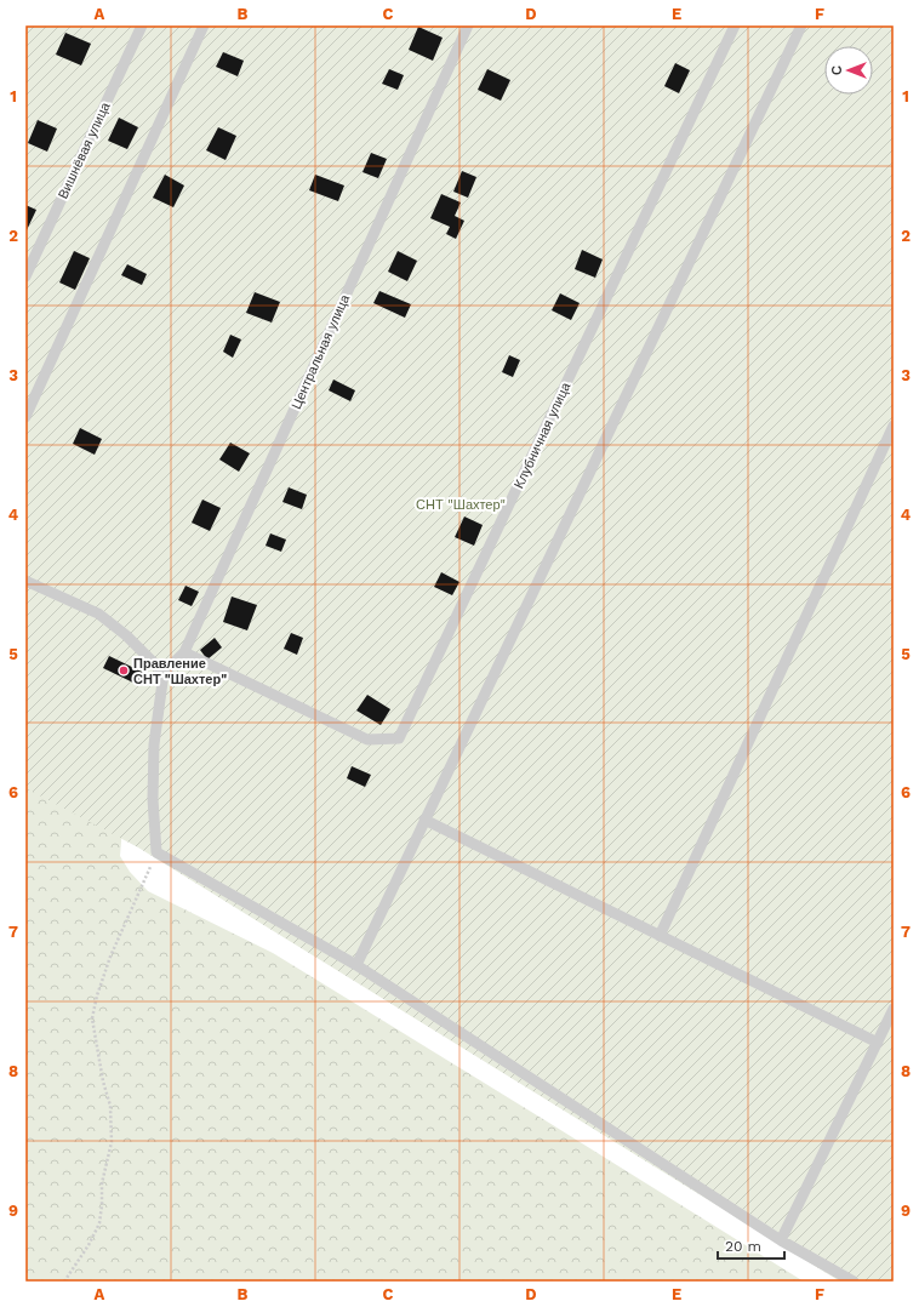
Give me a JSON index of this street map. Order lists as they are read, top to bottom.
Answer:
{
  "streets": {
    "lane": ["Вишнёвая улица", "Центральная улица", "Клубничная улица"]
  },
  "crossings": [
    ["Центральная улица", "Клубничная улица"]
  ],
  "parks": ["СНТ \"Шахтер\""],
  "places": ["Правление СНТ \"Шахтер\""],
  "scale_bar": "20 m",
  "north": "left",
  "grid": {
    "columns": [
      "A",
      "B",
      "C",
      "D",
      "E",
      "F"
    ],
    "rows": [
      "1",
      "2",
      "3",
      "4",
      "5",
      "6",
      "7",
      "8",
      "9"
    ]
  }
}
